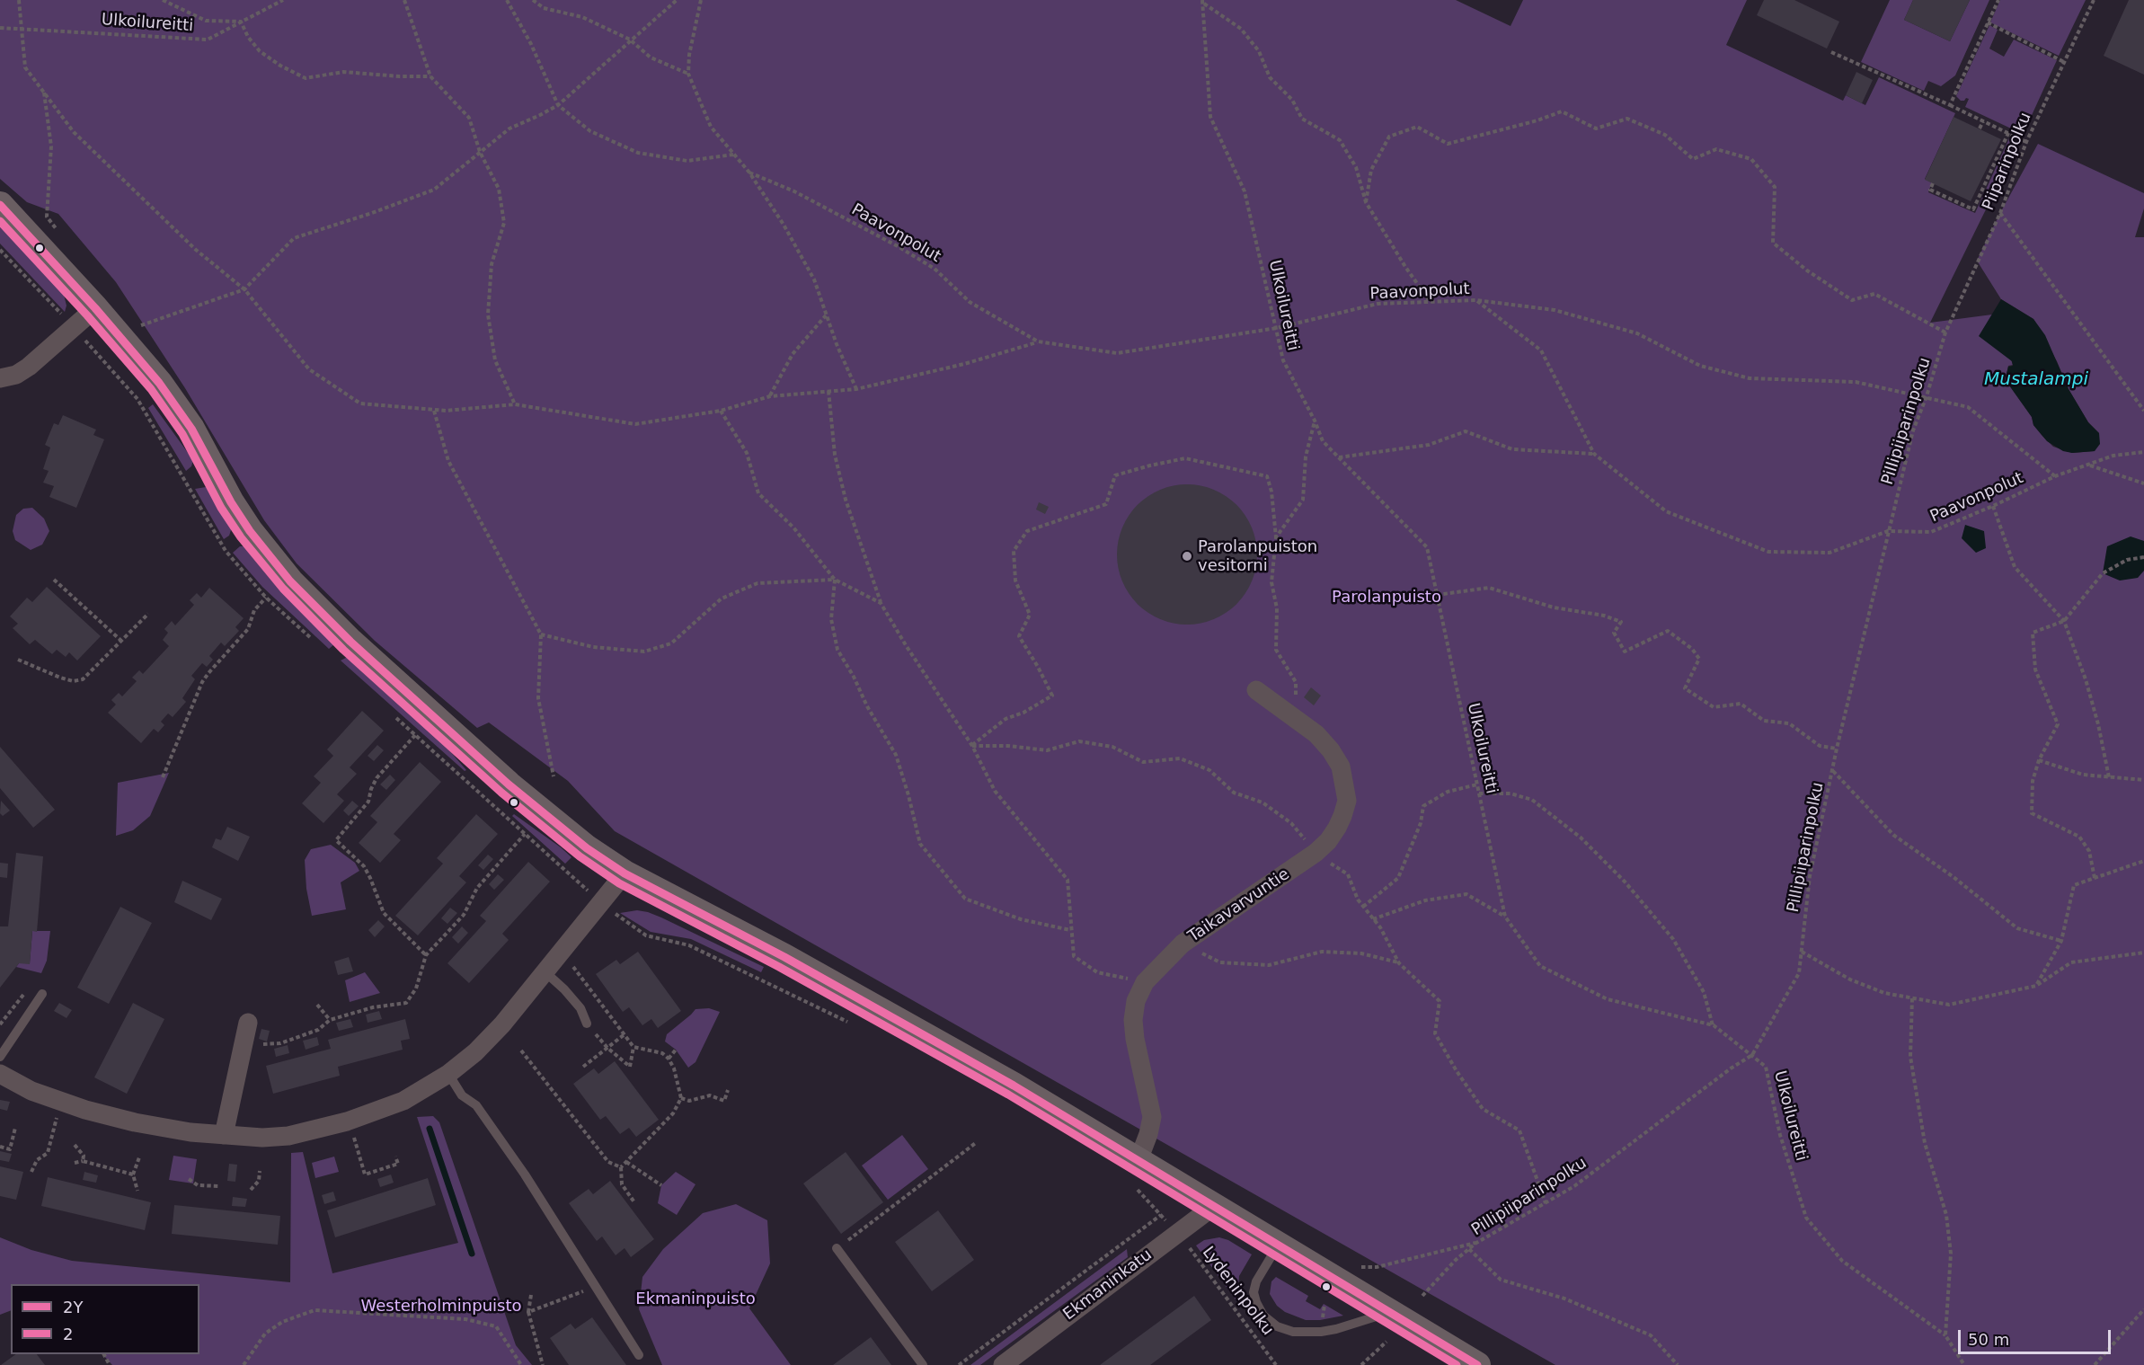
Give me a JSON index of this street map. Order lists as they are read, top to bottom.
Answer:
{
  "streets": {
    "street": ["Taikavarvuntie", "Ekmaninkatu"],
    "path": [
      "Ulkoilureitti",
      "Piiparinpolku",
      "Paavonpolut",
      "Pillipiiparinpolku",
      "Lydeninpolku"
    ]
  },
  "crossings": [
    ["Ulkoilureitti", "Paavonpolut"],
    ["Ulkoilureitti", "Pillipiiparinpolku"],
    ["Piiparinpolku", "Pillipiiparinpolku"],
    ["Paavonpolut", "Pillipiiparinpolku"],
    ["Ekmaninkatu", "Lydeninpolku"]
  ],
  "water": ["Mustalampi"],
  "parks": ["Parolanpuisto", "Ekmaninpuisto", "Westerholminpuisto"],
  "places": ["Parolanpuiston vesitorni"],
  "lines": ["transit line 2Y", "transit line 2"],
  "legend": ["2Y", "2"],
  "scale_bar": "50 m"
}
